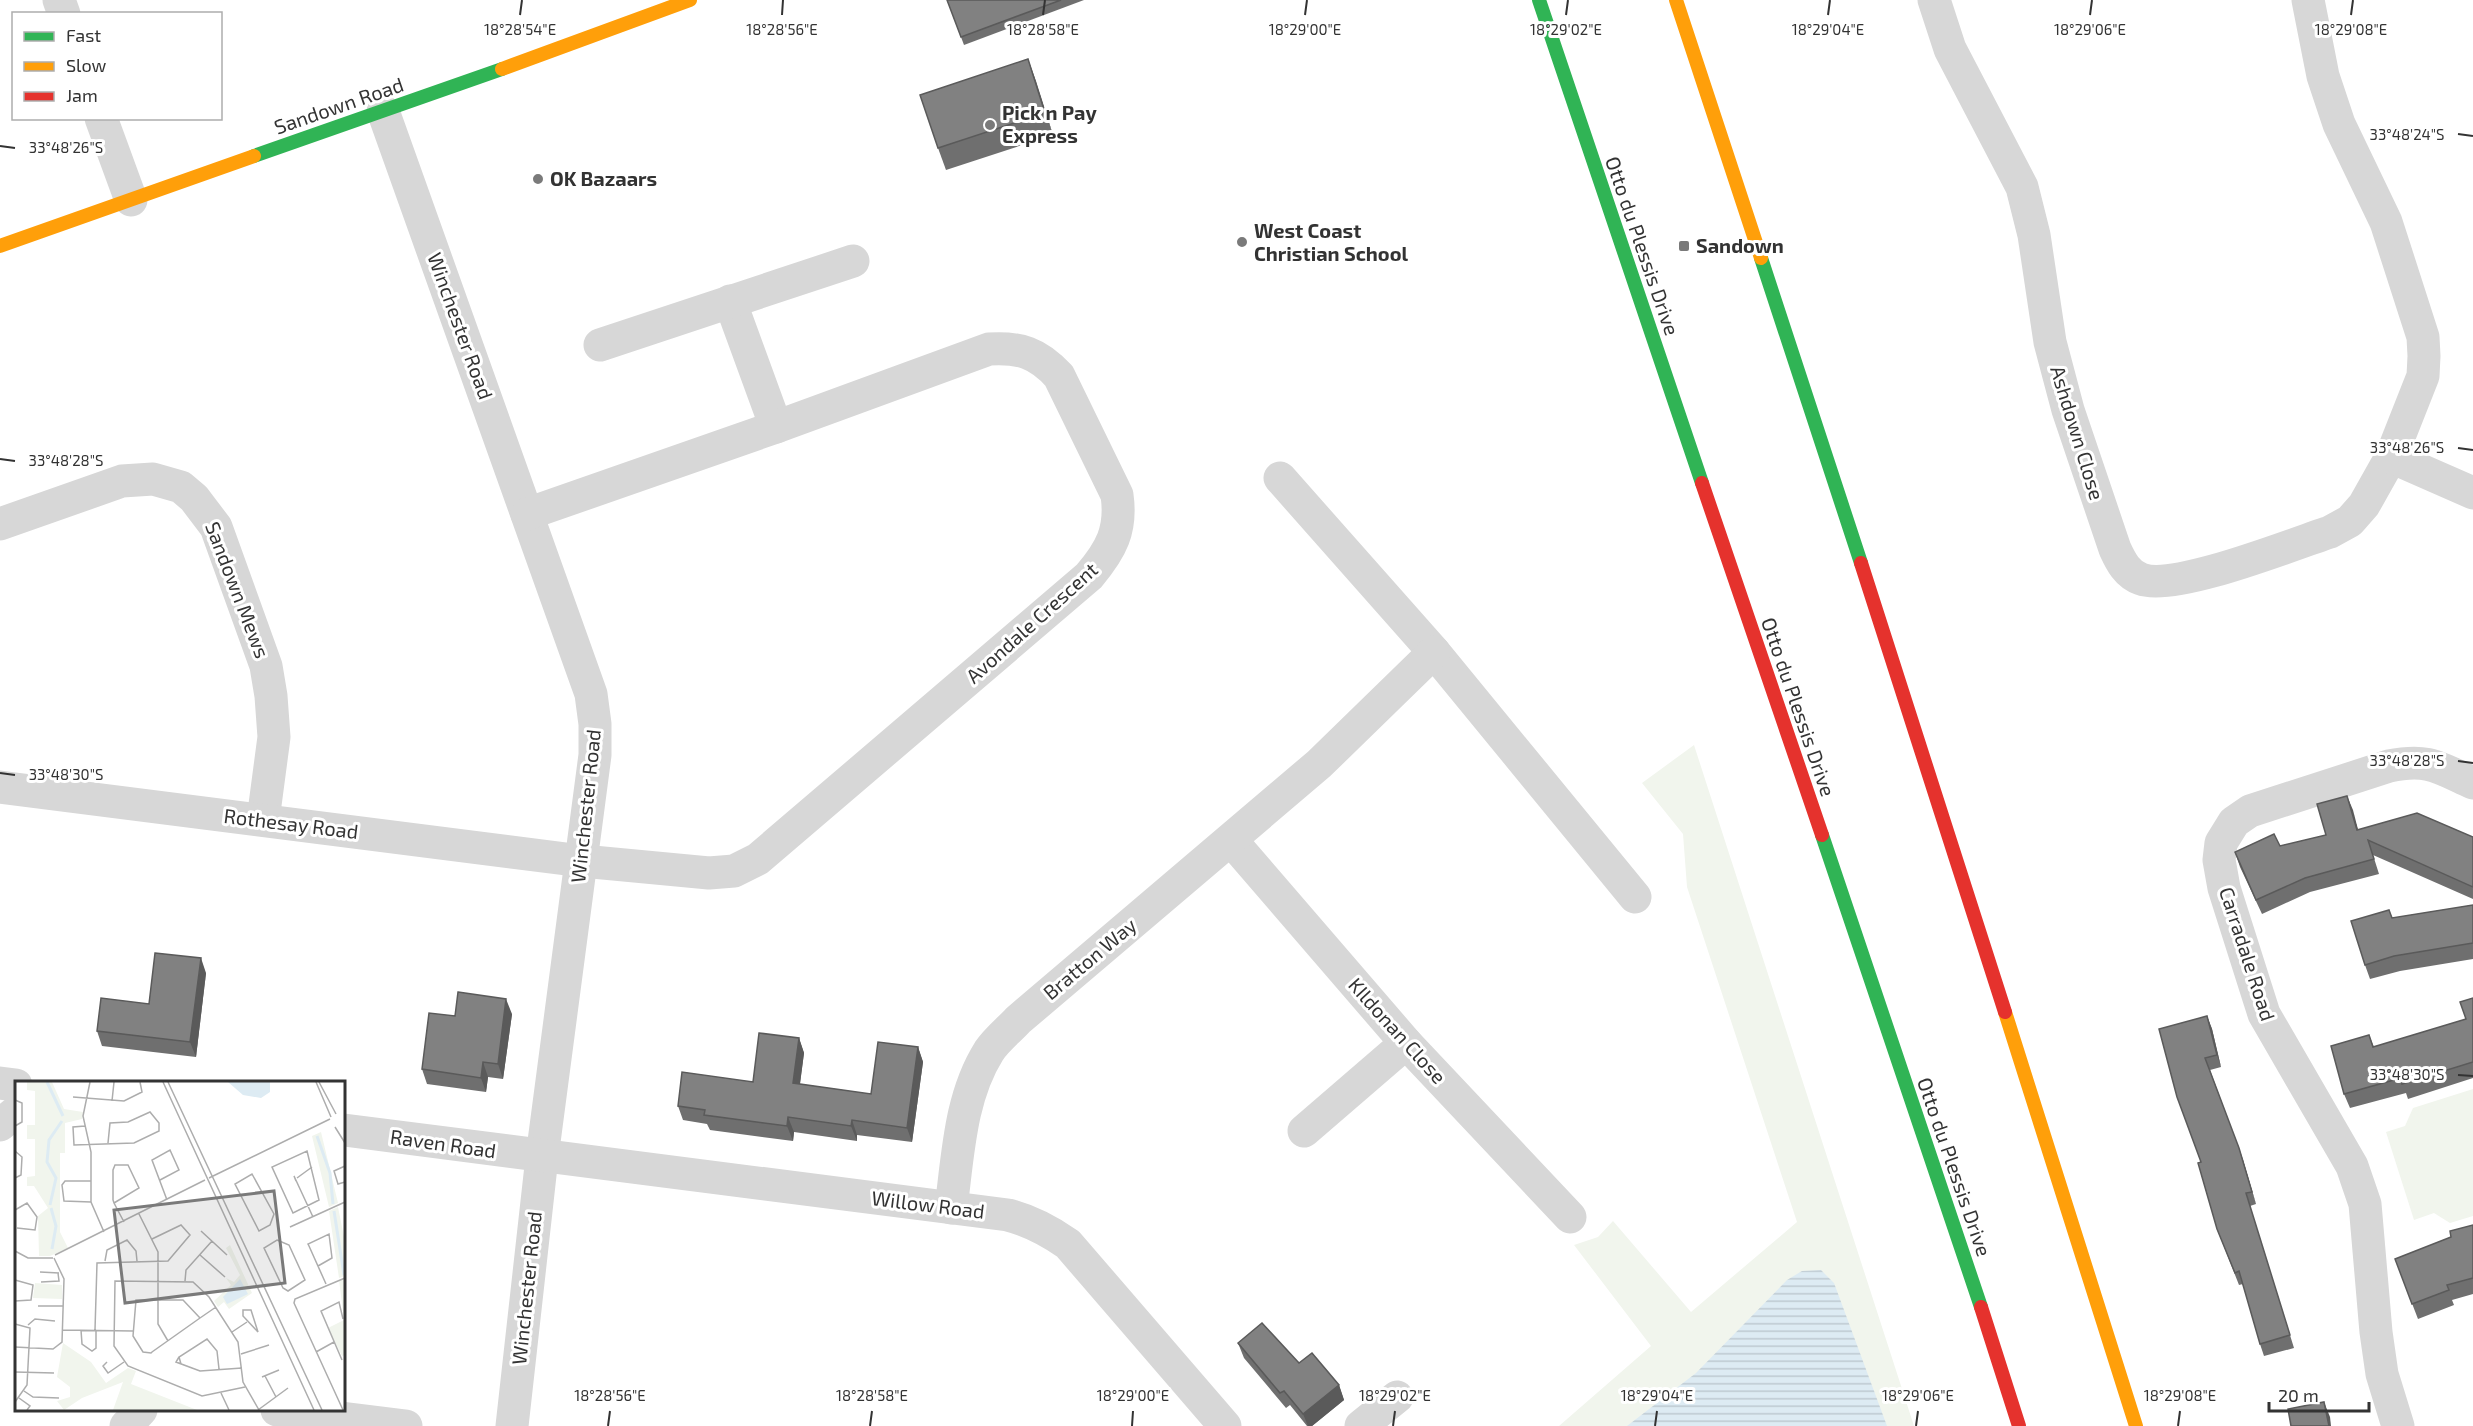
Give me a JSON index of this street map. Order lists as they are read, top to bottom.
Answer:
{
  "streets": {
    "main road": ["Sandown Road", "Otto du Plessis Drive"],
    "street": [
      "Winchester Road",
      "Ashdown Close",
      "Sandown Mews",
      "Avondale Crescent",
      "Rothesay Road",
      "Carradale Road",
      "Bratton Way",
      "KIldonan Close",
      "Raven Road",
      "Willow Road"
    ]
  },
  "crossings": [
    ["Sandown Road", "Winchester Road"],
    ["Winchester Road", "Avondale Crescent"],
    ["Winchester Road", "Rothesay Road"],
    ["Winchester Road", "Raven Road"],
    ["Winchester Road", "Willow Road"],
    ["Sandown Mews", "Rothesay Road"],
    ["Avondale Crescent", "Rothesay Road"],
    ["Bratton Way", "KIldonan Close"],
    ["Bratton Way", "Willow Road"],
    ["Raven Road", "Willow Road"]
  ],
  "places": {
    "other": ["Pick n Pay Express", "OK Bazaars", "West Coast Christian School"],
    "transit": ["Sandown"]
  },
  "legend": ["Fast", "Slow", "Jam"],
  "scale_bar": "20 m",
  "coordinates": [
    "18°28'54\"E",
    "18°28'56\"E",
    "18°28'58\"E",
    "18°29'00\"E",
    "18°29'02\"E",
    "18°29'04\"E",
    "18°29'06\"E",
    "18°29'08\"E",
    "33°48'24\"S",
    "33°48'26\"S",
    "33°48'28\"S",
    "33°48'30\"S"
  ]
}
